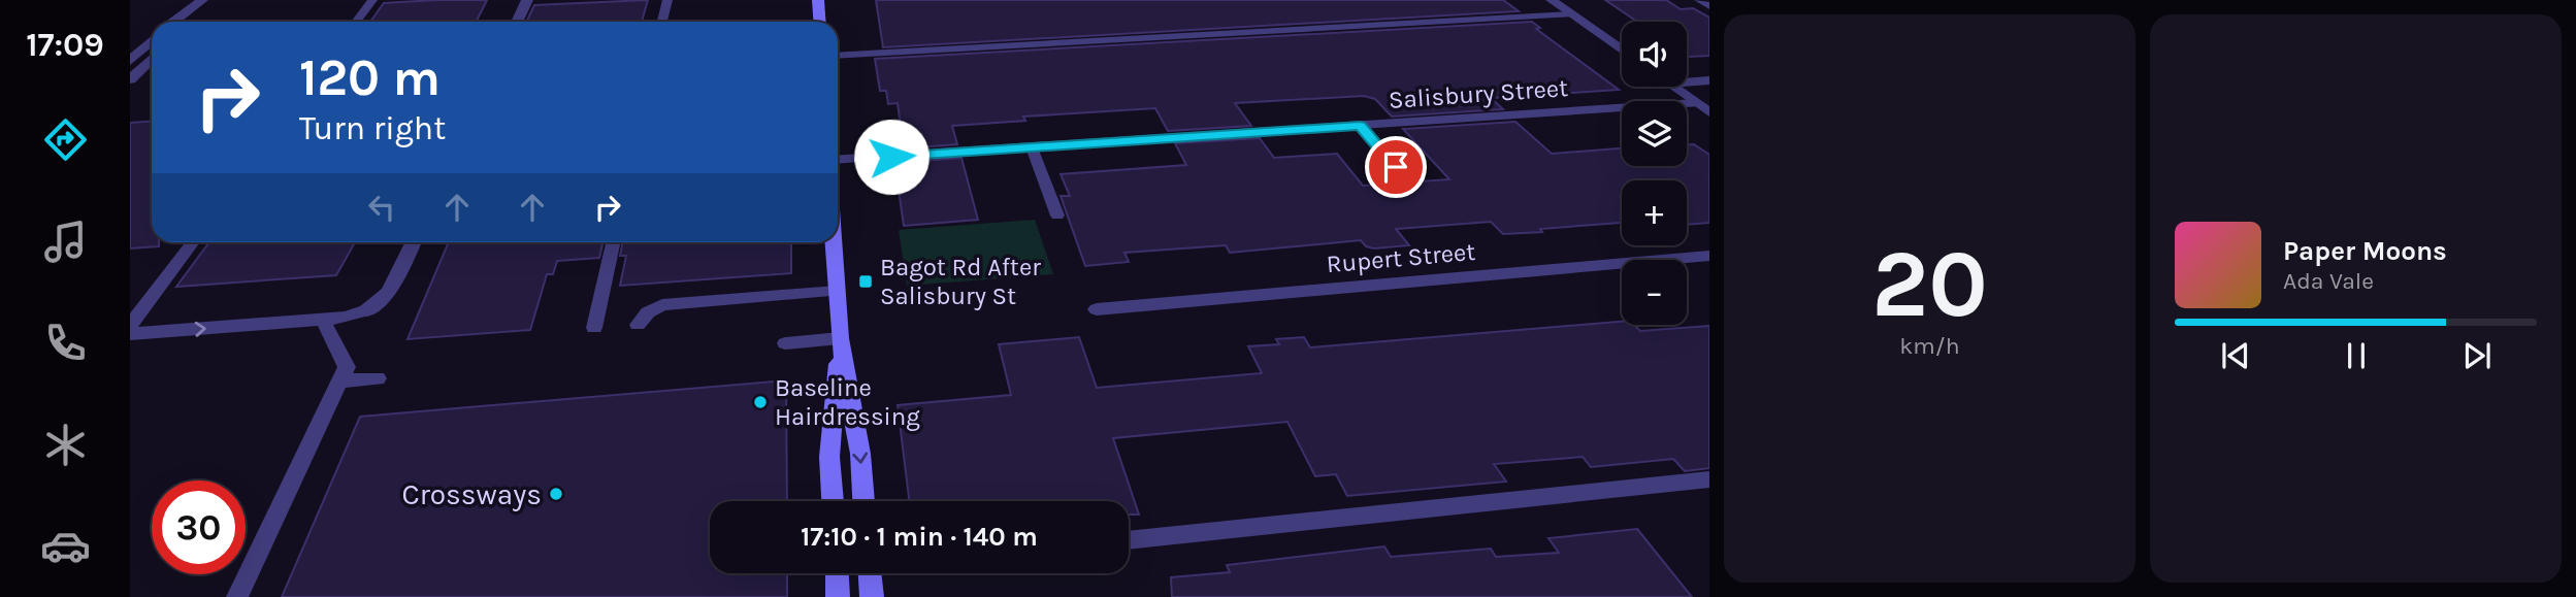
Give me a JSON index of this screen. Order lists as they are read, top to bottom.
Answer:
{
  "streets": {
    "street": ["Salisbury Street", "Rupert Street"]
  },
  "places": {
    "transit": ["Bagot Rd After Salisbury St"],
    "other": ["Baseline Hairdressing", "Crossways"]
  },
  "page": {
    "tabs": "17:09",
    "tile": ["20", "km/h"],
    "map_buttons": ["+", "−"],
    "turn": ["120 m", "Turn right"],
    "song": ["Paper Moons", "Ada Vale"],
    "limit": "30",
    "trip": "17:10 · 1 min · 140 m"
  }
}
